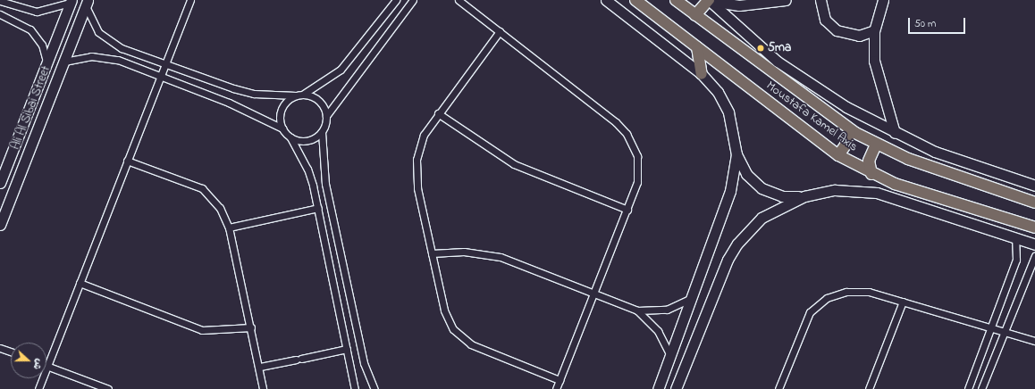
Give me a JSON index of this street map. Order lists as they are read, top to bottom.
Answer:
{
  "streets": {
    "main road": ["Moustafa Kamel Axis"],
    "street": ["Ali Al Sibai Street"]
  },
  "places": ["5ma"],
  "scale_bar": "50 m",
  "north": "right"
}
